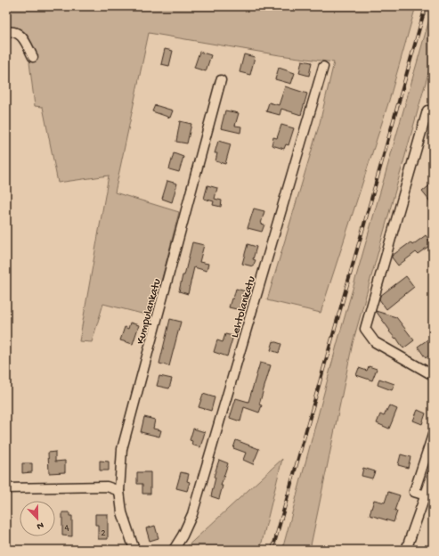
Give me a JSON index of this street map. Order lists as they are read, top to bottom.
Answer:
{
  "streets": {
    "street": ["Lehtolankatu", "Kumpulankatu"]
  },
  "house_numbers": ["4", "2"],
  "north": "bottom"
}
